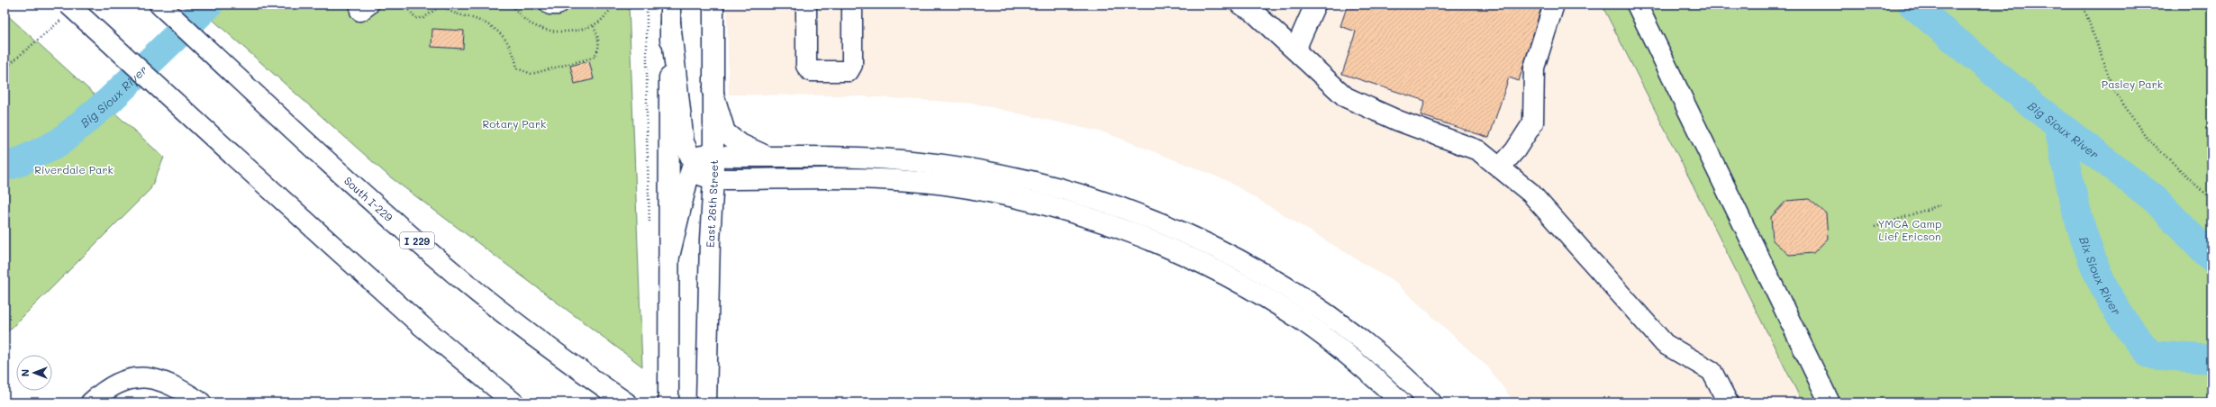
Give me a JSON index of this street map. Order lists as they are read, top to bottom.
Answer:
{
  "streets": {
    "main road": ["South I-229", "East 26th Street", "I 229"]
  },
  "water": ["Big Sioux River", "Bix Sioux River"],
  "parks": [
    "Pasley Park",
    "Rotary Park",
    "Riverdale Park",
    "YMCA Camp Lief Ericson"
  ],
  "north": "left"
}
